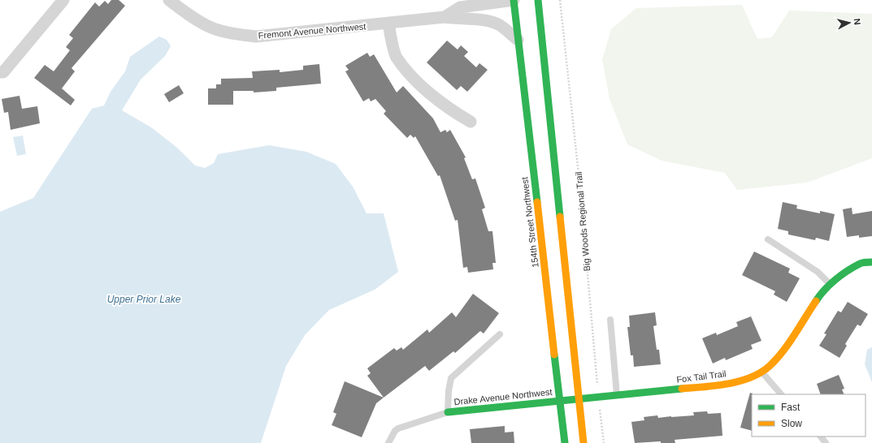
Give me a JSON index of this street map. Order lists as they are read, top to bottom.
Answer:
{
  "streets": {
    "street": [
      "Fremont Avenue Northwest",
      "154th Street Northwest",
      "Fox Tail Trail",
      "Drake Avenue Northwest"
    ],
    "path": ["Big Woods Regional Trail"]
  },
  "crossings": [
    ["Fremont Avenue Northwest", "154th Street Northwest"],
    ["Big Woods Regional Trail", "Fox Tail Trail"],
    ["154th Street Northwest", "Fox Tail Trail"],
    ["154th Street Northwest", "Drake Avenue Northwest"],
    ["Fox Tail Trail", "Drake Avenue Northwest"]
  ],
  "water": ["Upper Prior Lake"],
  "legend": ["Fast", "Slow"],
  "north": "right"
}
